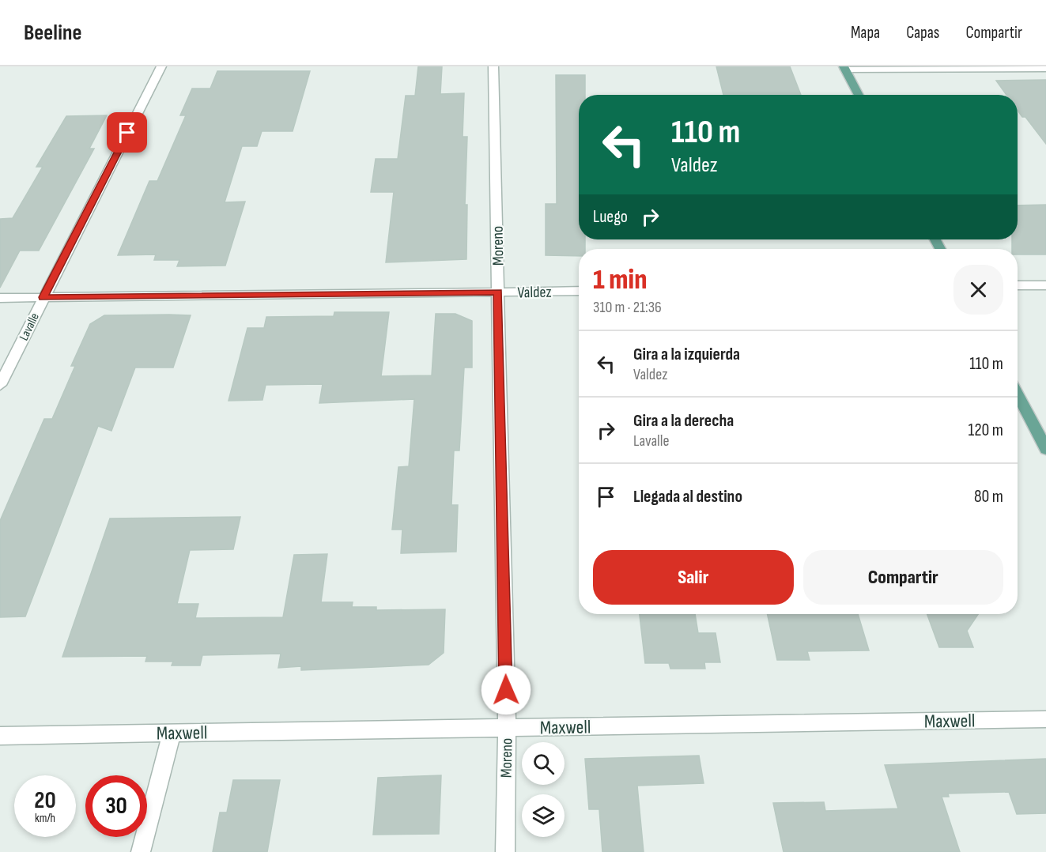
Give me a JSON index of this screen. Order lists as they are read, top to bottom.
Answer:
{
  "streets": {
    "street": [
      "Moreno",
      "Valdez",
      "Lavalle",
      "Maxwell"
    ]
  },
  "crossings": [
    ["Moreno", "Valdez"],
    ["Moreno", "Maxwell"],
    ["Valdez", "Lavalle"]
  ],
  "page": {
    "header": "Beeline",
    "nav": ["Mapa", "Capas", "Compartir"],
    "turn": ["110 m", "Valdez"],
    "then": "Luego",
    "heading": ["1 min", "310 m · 21:36"],
    "list": [
      {
        "name": "Gira a la izquierda",
        "note": "Valdez",
        "value": "110 m"
      },
      {
        "name": "Gira a la derecha",
        "note": "Lavalle",
        "value": "120 m"
      },
      {
        "name": "Llegada al destino",
        "value": "80 m"
      }
    ],
    "buttons": ["Salir", "Compartir"],
    "speed": "20 km/h",
    "limit": "30"
  }
}
